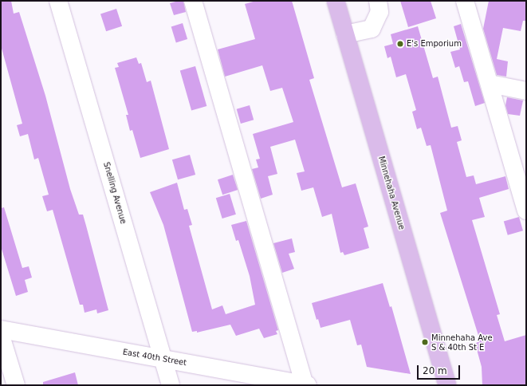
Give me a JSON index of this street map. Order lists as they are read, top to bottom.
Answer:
{
  "streets": {
    "main road": ["Minnehaha Avenue"],
    "street": ["Snelling Avenue", "East 40th Street"]
  },
  "crossings": [
    ["Snelling Avenue", "East 40th Street"]
  ],
  "places": ["E's Emporium", "Minnehaha Ave S & 40th St E"],
  "scale_bar": "20 m"
}
